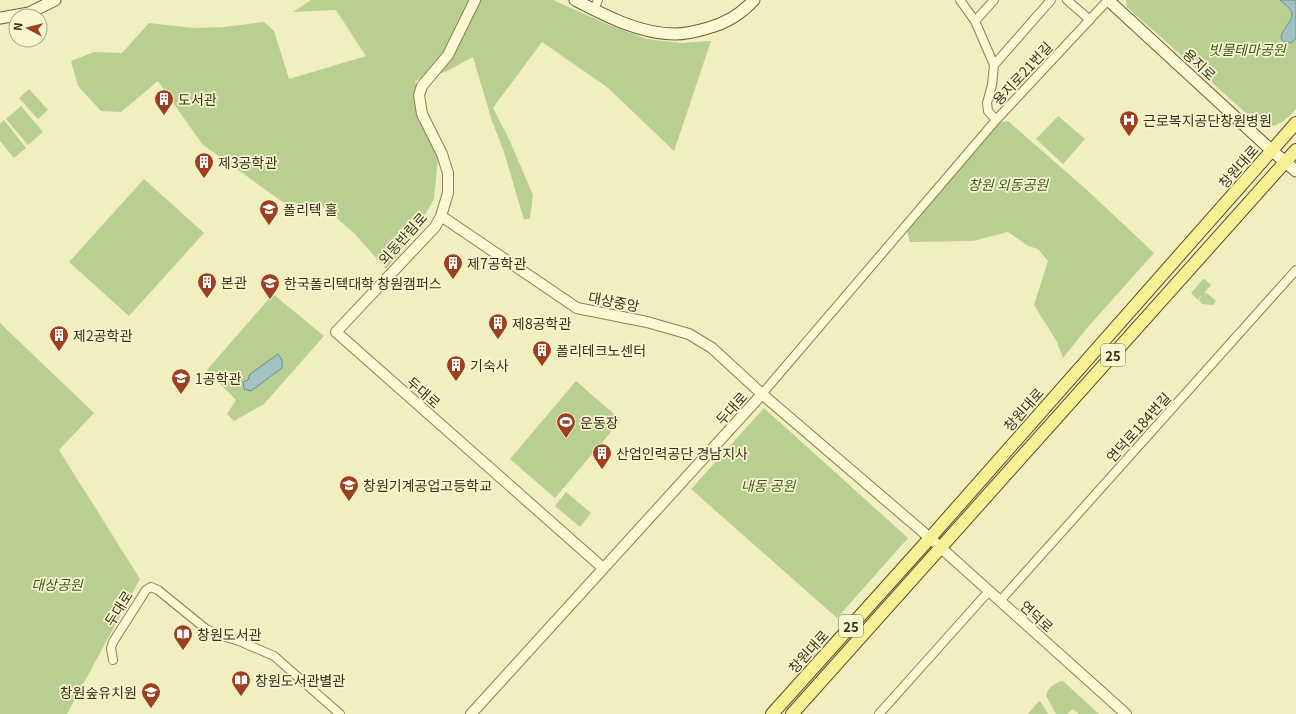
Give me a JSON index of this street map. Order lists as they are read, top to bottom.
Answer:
{
  "streets": {
    "main road": ["용지로", "창원대로", "25"],
    "street": [
      "용지로21번길",
      "외동반림로",
      "대상중앙",
      "두대로",
      "연덕로184번길",
      "연덕로"
    ]
  },
  "crossings": [
    ["용지로", "용지로21번길"],
    ["용지로", "창원대로"],
    ["용지로", "25"],
    ["창원대로", "두대로"],
    ["창원대로", "연덕로"],
    ["외동반림로", "대상중앙"],
    ["외동반림로", "두대로"],
    ["대상중앙", "두대로"],
    ["25", "연덕로"],
    ["두대로", "연덕로"],
    ["연덕로184번길", "연덕로"]
  ],
  "parks": [
    "빗물테마공원",
    "창원 외동공원",
    "내동 공원",
    "대상공원"
  ],
  "places": {
    "building": [
      "도서관",
      "제3공학관",
      "제7공학관",
      "본관",
      "제8공학관",
      "제2공학관",
      "폴리테크노센터",
      "기숙사",
      "산업인력공단 경남지사"
    ],
    "hospital": ["근로복지공단창원병원"],
    "school or university": [
      "폴리텍 홀",
      "한국폴리텍대학 창원캠퍼스",
      "1공학관",
      "창원기계공업고등학교",
      "창원숲유치원"
    ],
    "sports": ["운동장"],
    "library": ["창원도서관", "창원도서관별관"]
  },
  "north": "left"
}
